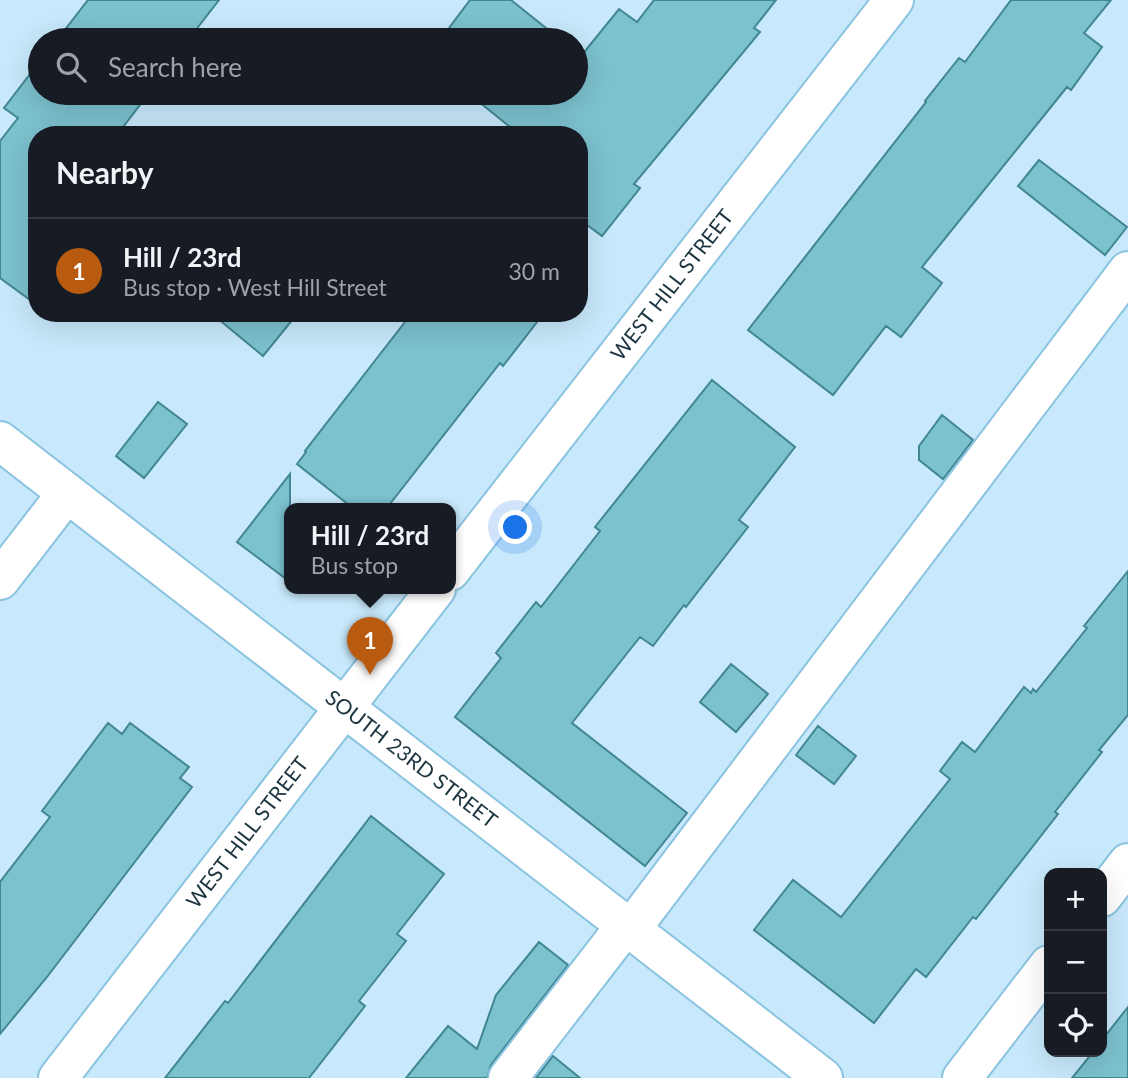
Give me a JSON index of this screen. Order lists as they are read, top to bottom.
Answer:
{
  "streets": {
    "street": ["WEST HILL STREET", "SOUTH 23RD STREET"]
  },
  "crossings": [
    ["WEST HILL STREET", "SOUTH 23RD STREET"]
  ],
  "page": {
    "search": "Search here",
    "heading": "Nearby",
    "list": [
      {
        "mark": "1",
        "name": "Hill / 23rd",
        "note": "Bus stop · West Hill Street",
        "value": "30 m"
      }
    ],
    "popup": ["Hill / 23rd", "Bus stop"],
    "pins": "1",
    "map_buttons": ["+", "−"]
  }
}
